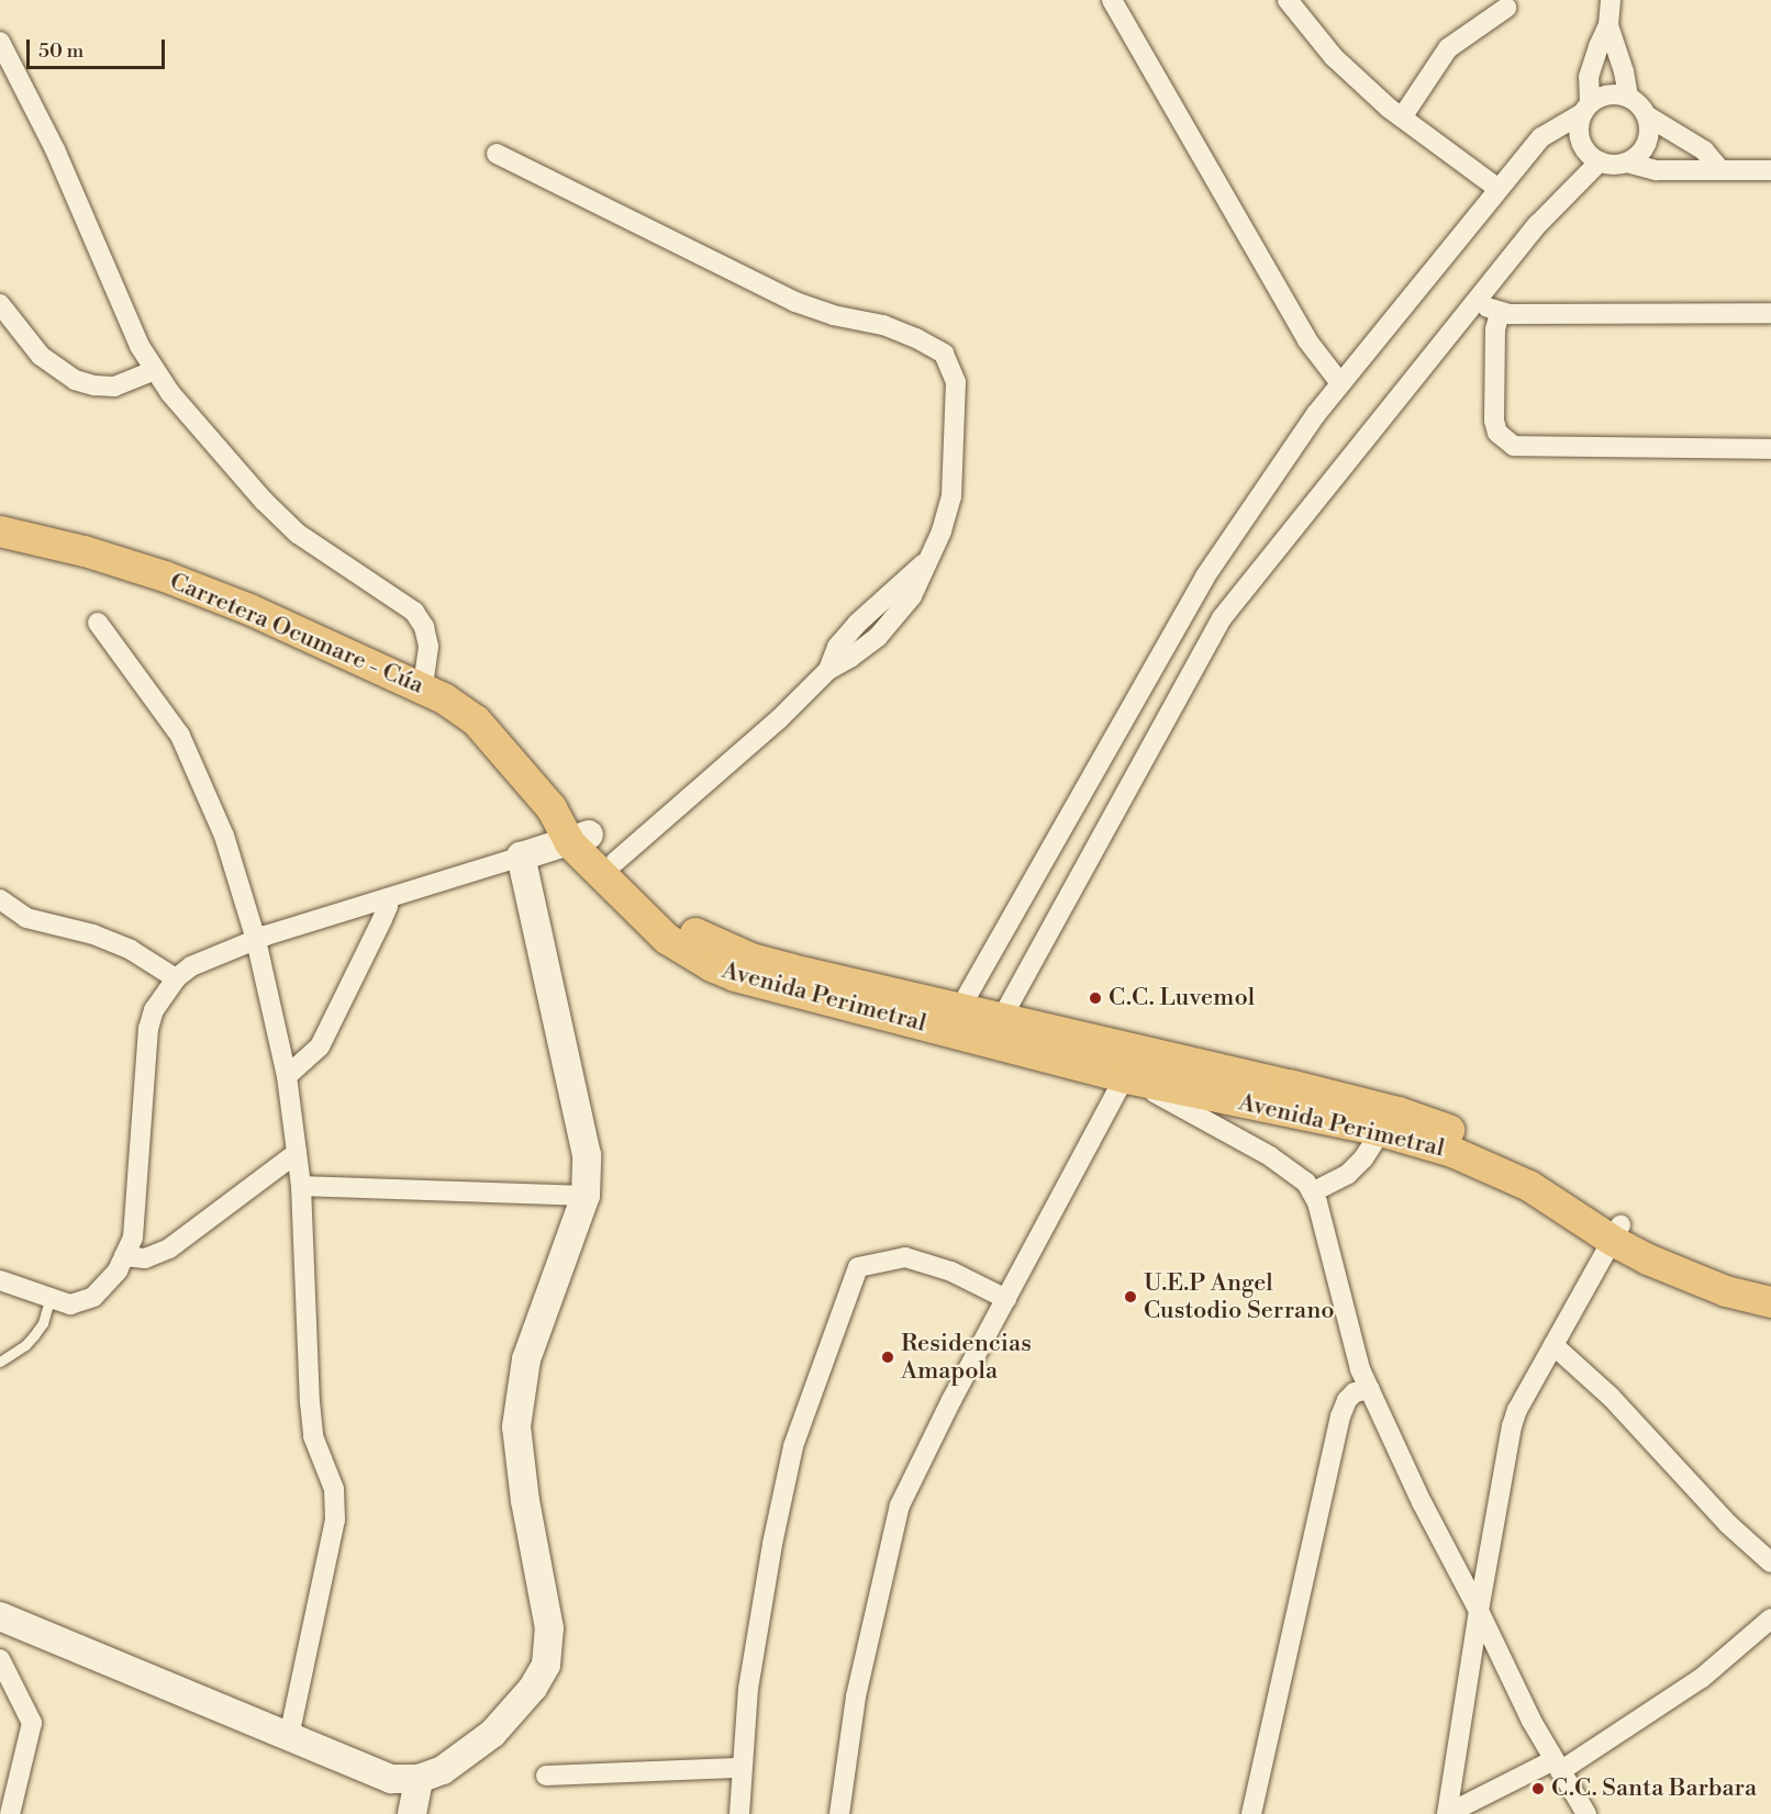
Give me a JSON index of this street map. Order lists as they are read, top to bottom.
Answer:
{
  "streets": {
    "main road": ["Carretera Ocumare - Cúa", "Avenida Perimetral"]
  },
  "crossings": [
    ["Carretera Ocumare - Cúa", "Avenida Perimetral"]
  ],
  "places": [
    "C.C. Luvemol",
    "U.E.P Angel Custodio Serrano",
    "Residencias Amapola",
    "C.C. Santa Barbara"
  ],
  "scale_bar": "50 m"
}
